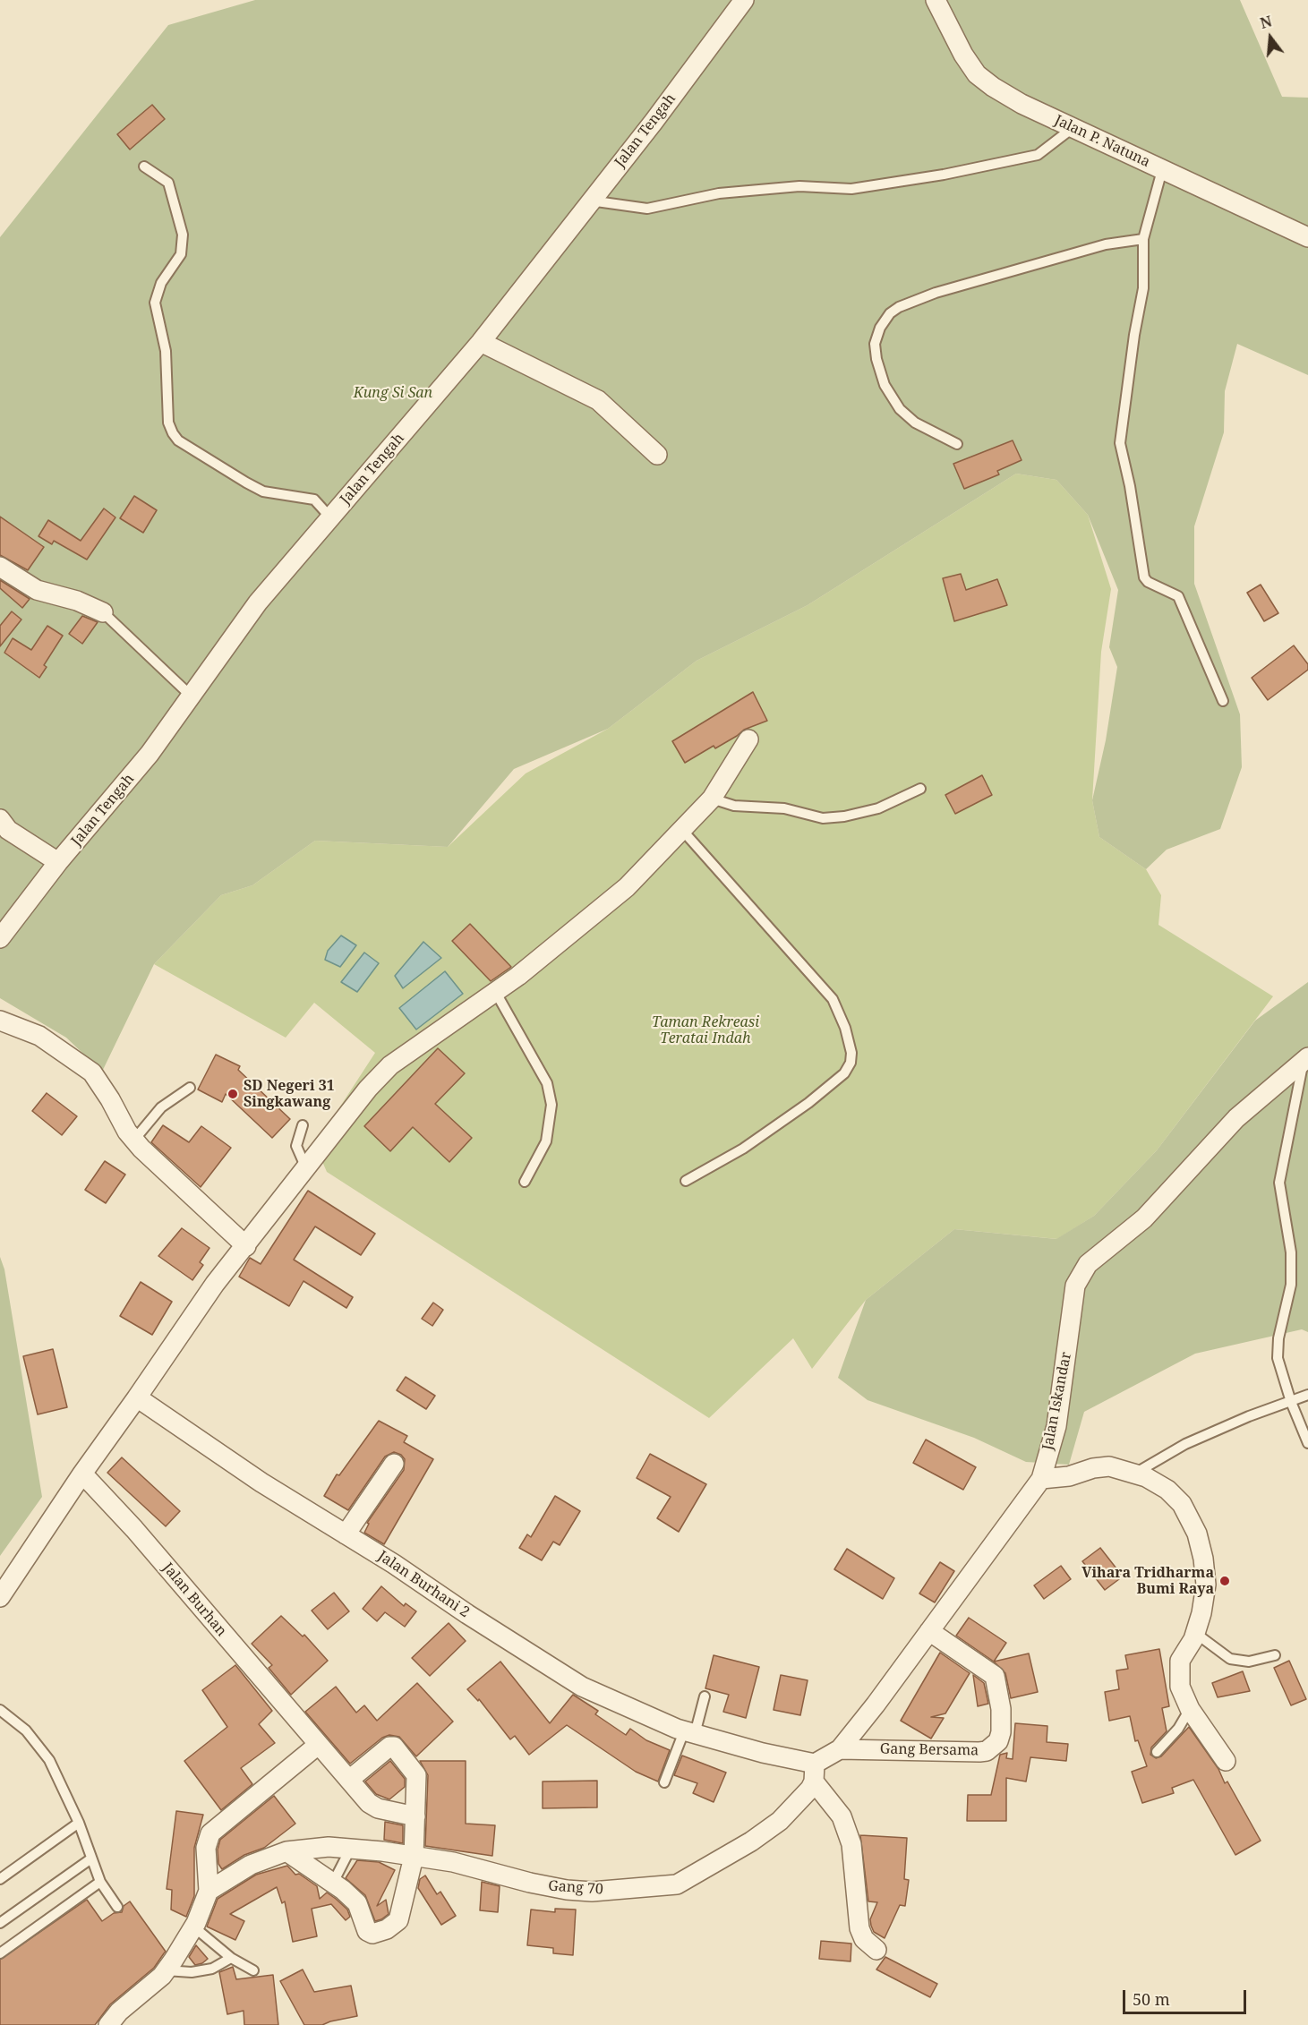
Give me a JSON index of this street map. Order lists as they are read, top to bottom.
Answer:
{
  "streets": {
    "street": [
      "Jalan Tengah",
      "Jalan P. Natuna",
      "Jalan Iskandar",
      "Jalan Burhani 2",
      "Jalan Burhan",
      "Gang Bersama",
      "Gang 70"
    ]
  },
  "crossings": [
    ["Jalan Iskandar", "Jalan Burhani 2"],
    ["Jalan Iskandar", "Gang Bersama"],
    ["Jalan Iskandar", "Gang 70"],
    ["Jalan Burhani 2", "Gang 70"]
  ],
  "parks": ["Kung Si San", "Taman Rekreasi Teratai Indah"],
  "places": ["SD Negeri 31 Singkawang", "Vihara Tridharma Bumi Raya"],
  "scale_bar": "50 m",
  "north": "top"
}
